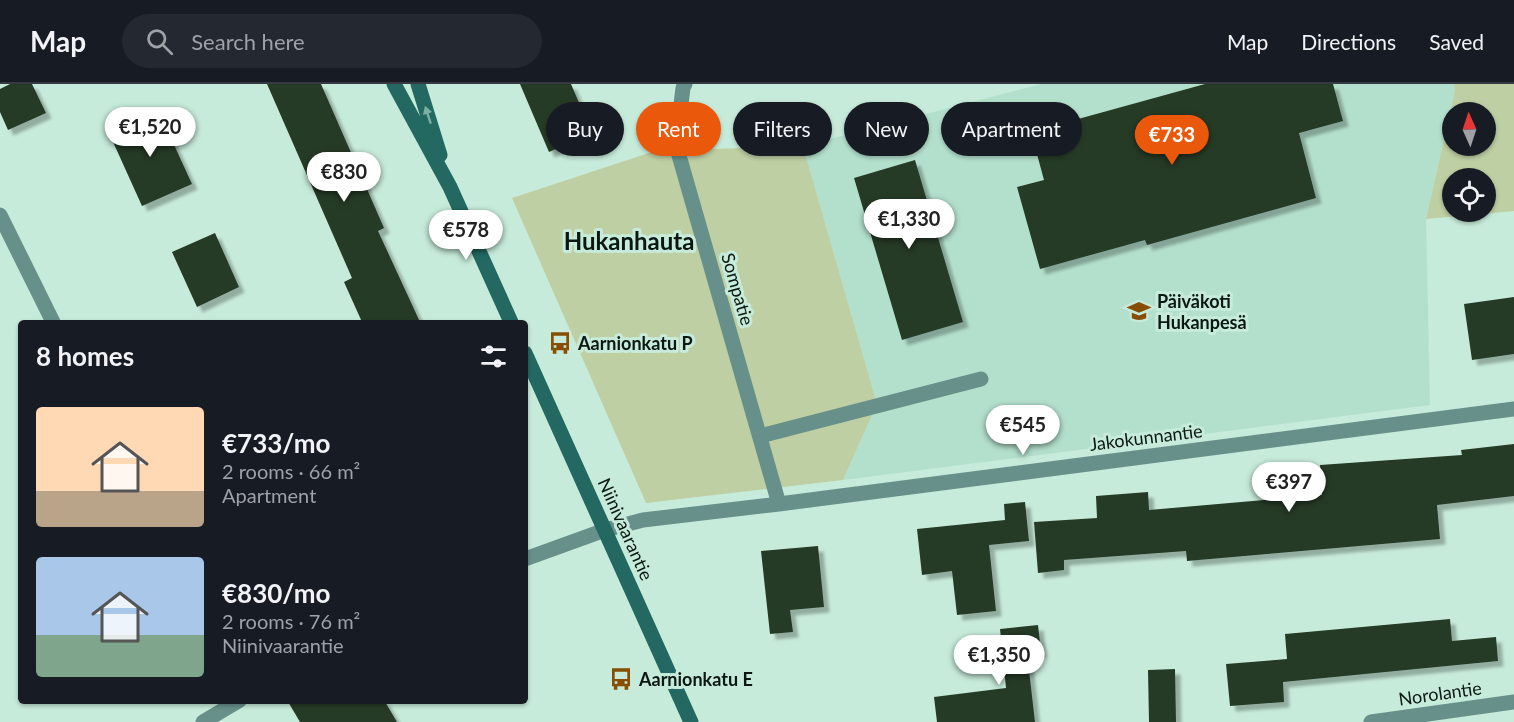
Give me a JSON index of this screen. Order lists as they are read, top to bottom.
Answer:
{
  "streets": {
    "main road": ["Niinivaarantie"],
    "street": ["Sompatie", "Jakokunnantie", "Norolantie"]
  },
  "crossings": [
    ["Sompatie", "Jakokunnantie"],
    ["Jakokunnantie", "Niinivaarantie"]
  ],
  "districts": ["Hukanhauta"],
  "places": {
    "school or university": ["Päiväkoti Hukanpesä"],
    "bus stop": ["Aarnionkatu P", "Aarnionkatu E"]
  },
  "north": "top",
  "page": {
    "header": "Map",
    "search": "Search here",
    "nav": ["Map", "Directions", "Saved"],
    "chip": [
      "Buy",
      "Rent",
      "Filters",
      "New",
      "Apartment"
    ],
    "price": [
      "€1,520",
      "€733",
      "€830",
      "€1,330",
      "€578",
      "€545",
      "€397",
      "€1,350"
    ],
    "heading": "8 homes",
    "list": [
      {
        "name": "€733/mo",
        "note": "2 rooms · 66 m² · Apartment"
      },
      {
        "name": "€830/mo",
        "note": "2 rooms · 76 m² · Niinivaarantie"
      }
    ]
  }
}
